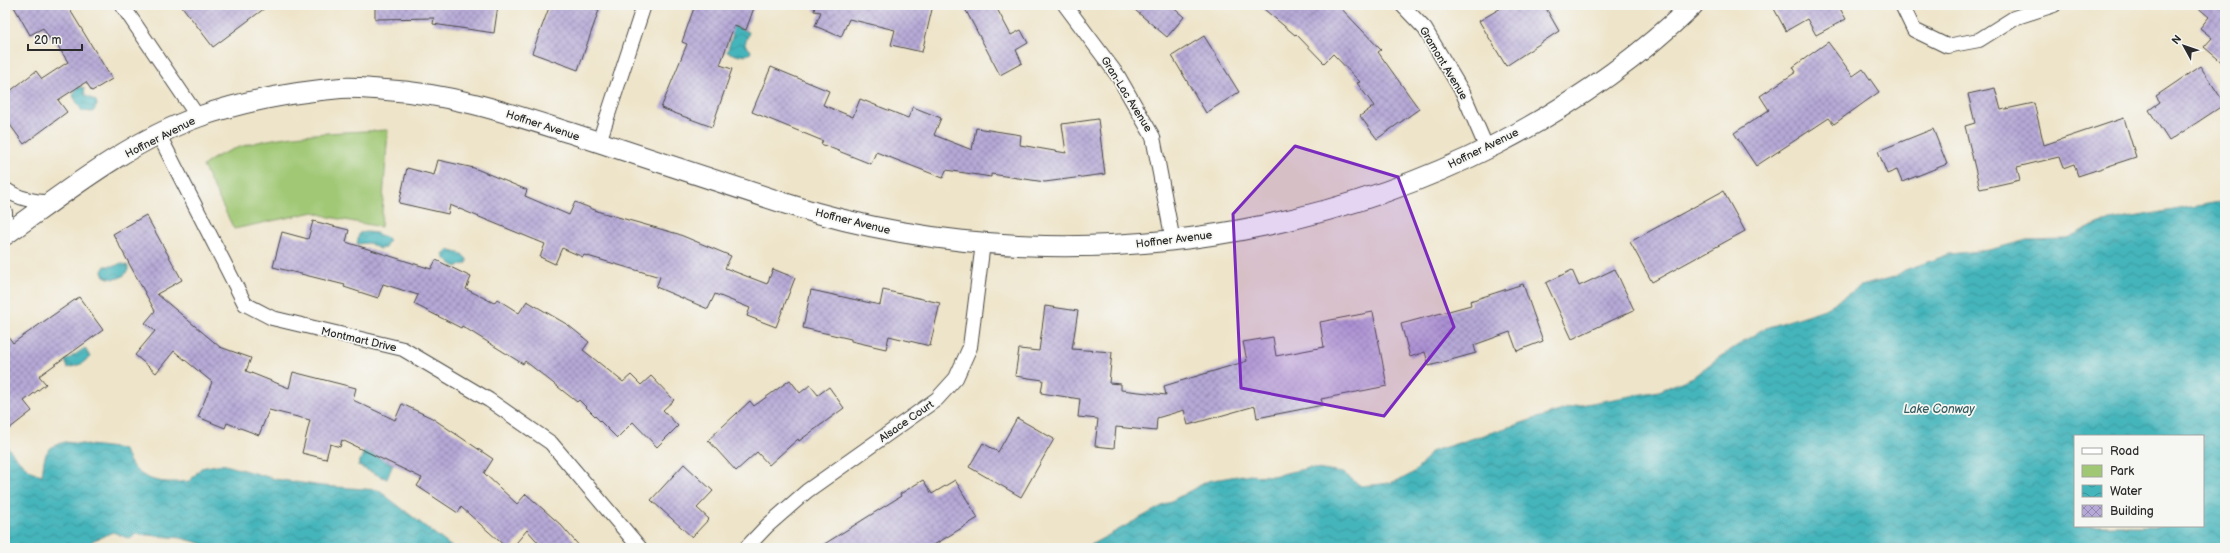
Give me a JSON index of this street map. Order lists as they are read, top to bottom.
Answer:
{
  "streets": {
    "main road": ["Hoffner Avenue"],
    "street": [
      "Gramont Avenue",
      "Gran-Lac Avenue",
      "Montmart Drive",
      "Alsace Court"
    ]
  },
  "crossings": [
    ["Gramont Avenue", "Hoffner Avenue"],
    ["Gran-Lac Avenue", "Hoffner Avenue"],
    ["Hoffner Avenue", "Montmart Drive"],
    ["Hoffner Avenue", "Alsace Court"]
  ],
  "water": ["Lake Conway"],
  "legend": [
    "Road",
    "Park",
    "Water",
    "Building"
  ],
  "scale_bar": "20 m",
  "north": "top left"
}
